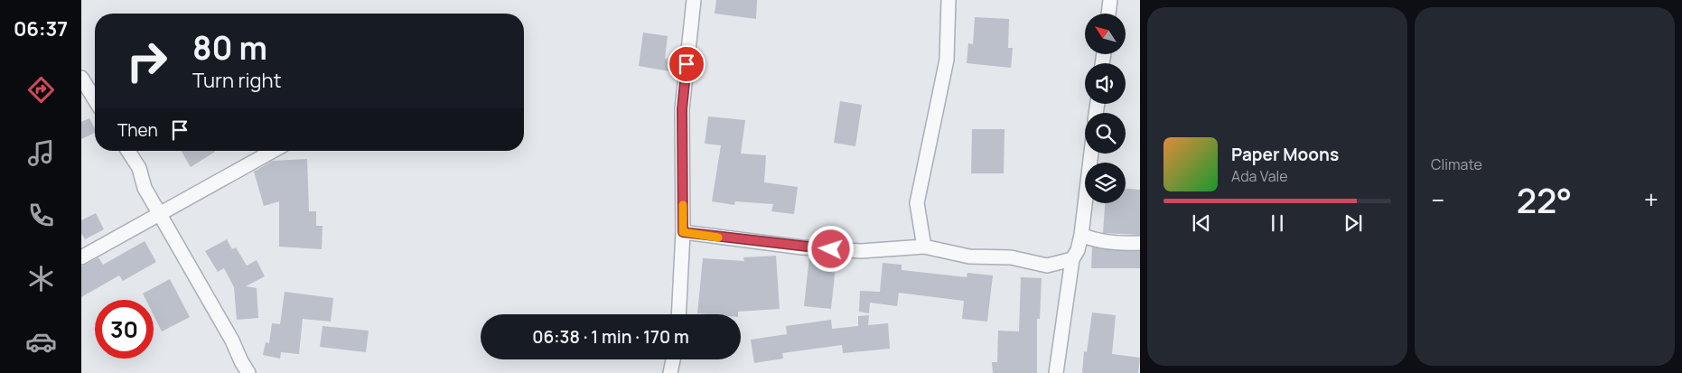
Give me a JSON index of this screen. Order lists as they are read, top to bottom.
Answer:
{
  "north": "top left",
  "page": {
    "tabs": "06:37",
    "tile": "Climate",
    "turn": ["80 m", "Turn right"],
    "then": "Then",
    "song": ["Paper Moons", "Ada Vale"],
    "heat": ["−", "22°", "+"],
    "limit": "30",
    "trip": "06:38 · 1 min · 170 m"
  }
}
